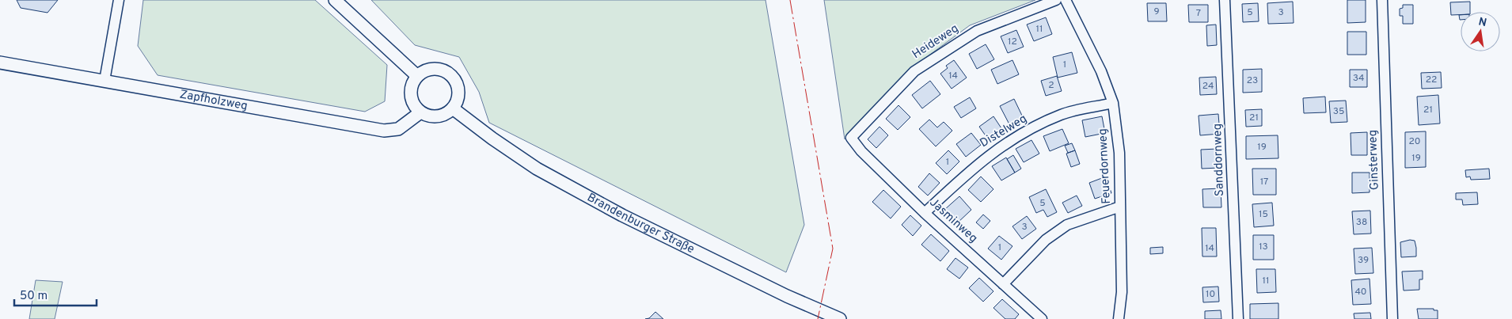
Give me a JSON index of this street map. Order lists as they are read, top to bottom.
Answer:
{
  "streets": {
    "street": [
      "Heideweg",
      "Zapfholzweg",
      "Distelweg",
      "Sanddornweg",
      "Ginsterweg",
      "Feuerdornweg",
      "Jasminweg",
      "Brandenburger Straße"
    ]
  },
  "crossings": [
    ["Heideweg", "Jasminweg"],
    ["Zapfholzweg", "Brandenburger Straße"],
    ["Distelweg", "Feuerdornweg"],
    ["Distelweg", "Jasminweg"]
  ],
  "house_numbers": [
    "9",
    "5",
    "3",
    "7",
    "11",
    "12",
    "1",
    "14",
    "34",
    "22",
    "23",
    "2",
    "24",
    "21",
    "35",
    "21",
    "20",
    "19",
    "19",
    "1",
    "17",
    "5",
    "15",
    "38",
    "3",
    "13",
    "1",
    "14",
    "39",
    "11",
    "40",
    "10"
  ],
  "scale_bar": "50 m",
  "north": "top"
}
